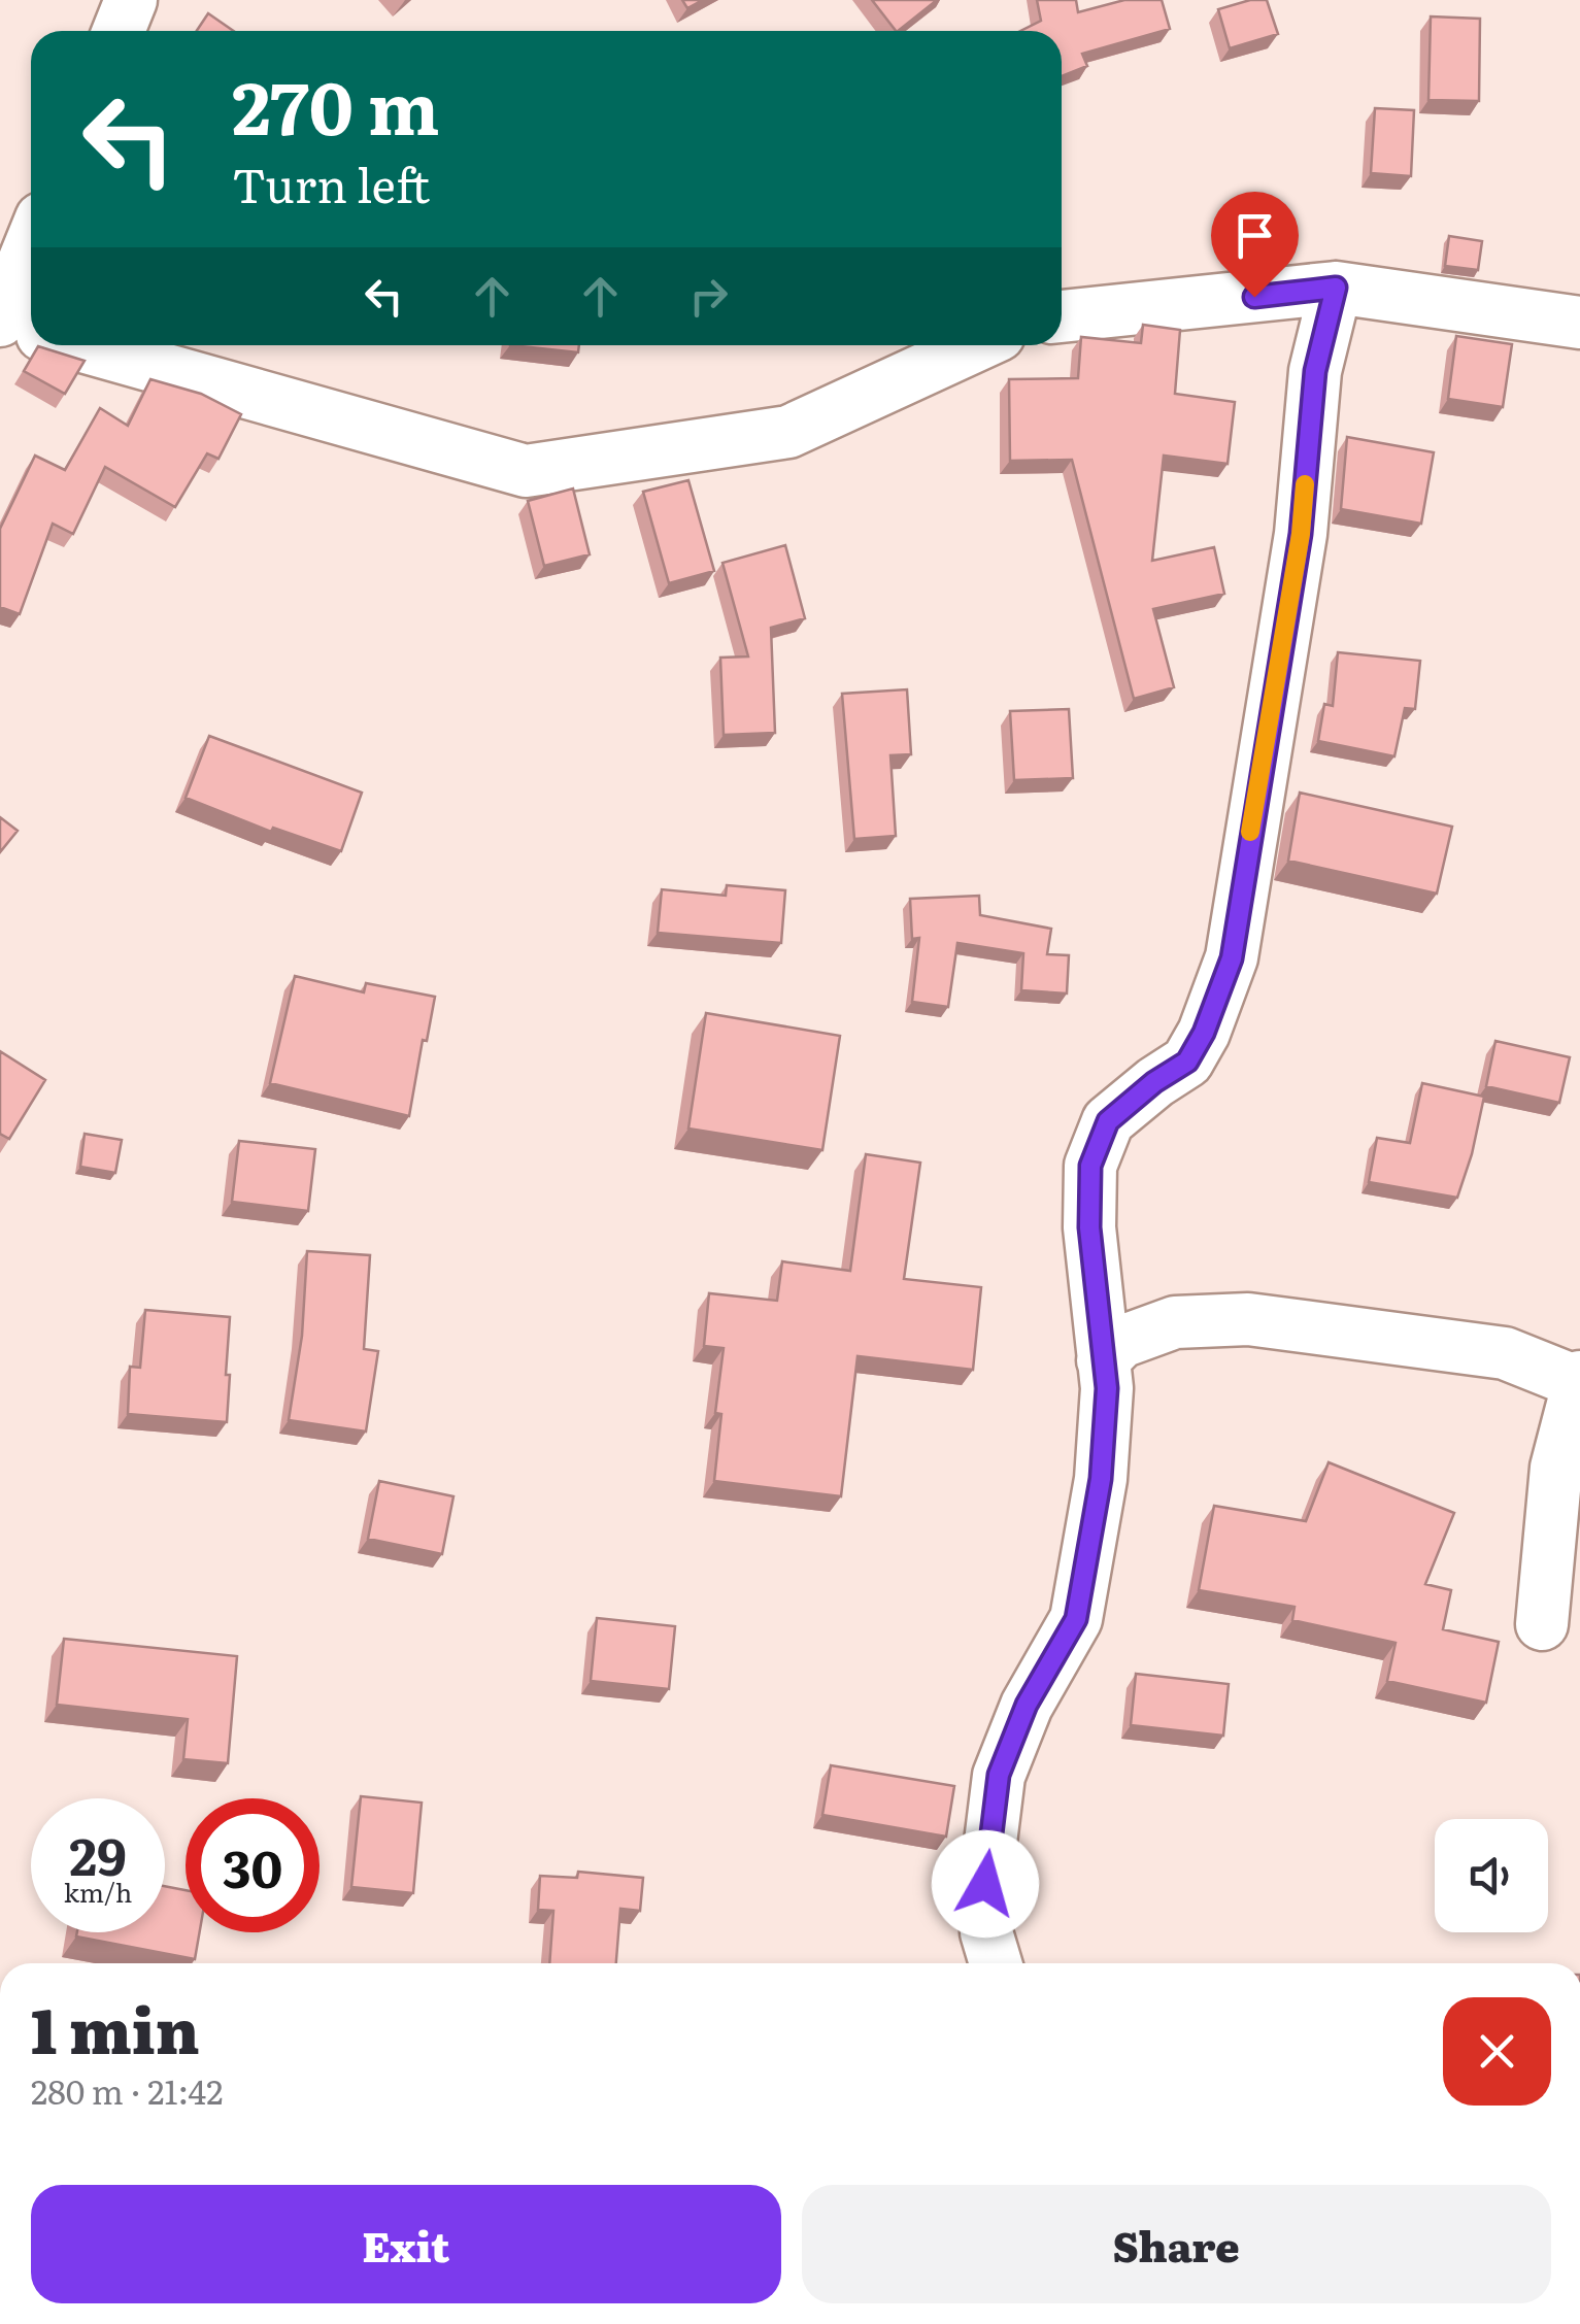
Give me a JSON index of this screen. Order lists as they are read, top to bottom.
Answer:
{
  "page": {
    "turn": ["270 m", "Turn left"],
    "speed": "29 km/h",
    "limit": "30",
    "heading": ["1 min", "280 m · 21:42"],
    "buttons": ["Exit", "Share"]
  }
}
